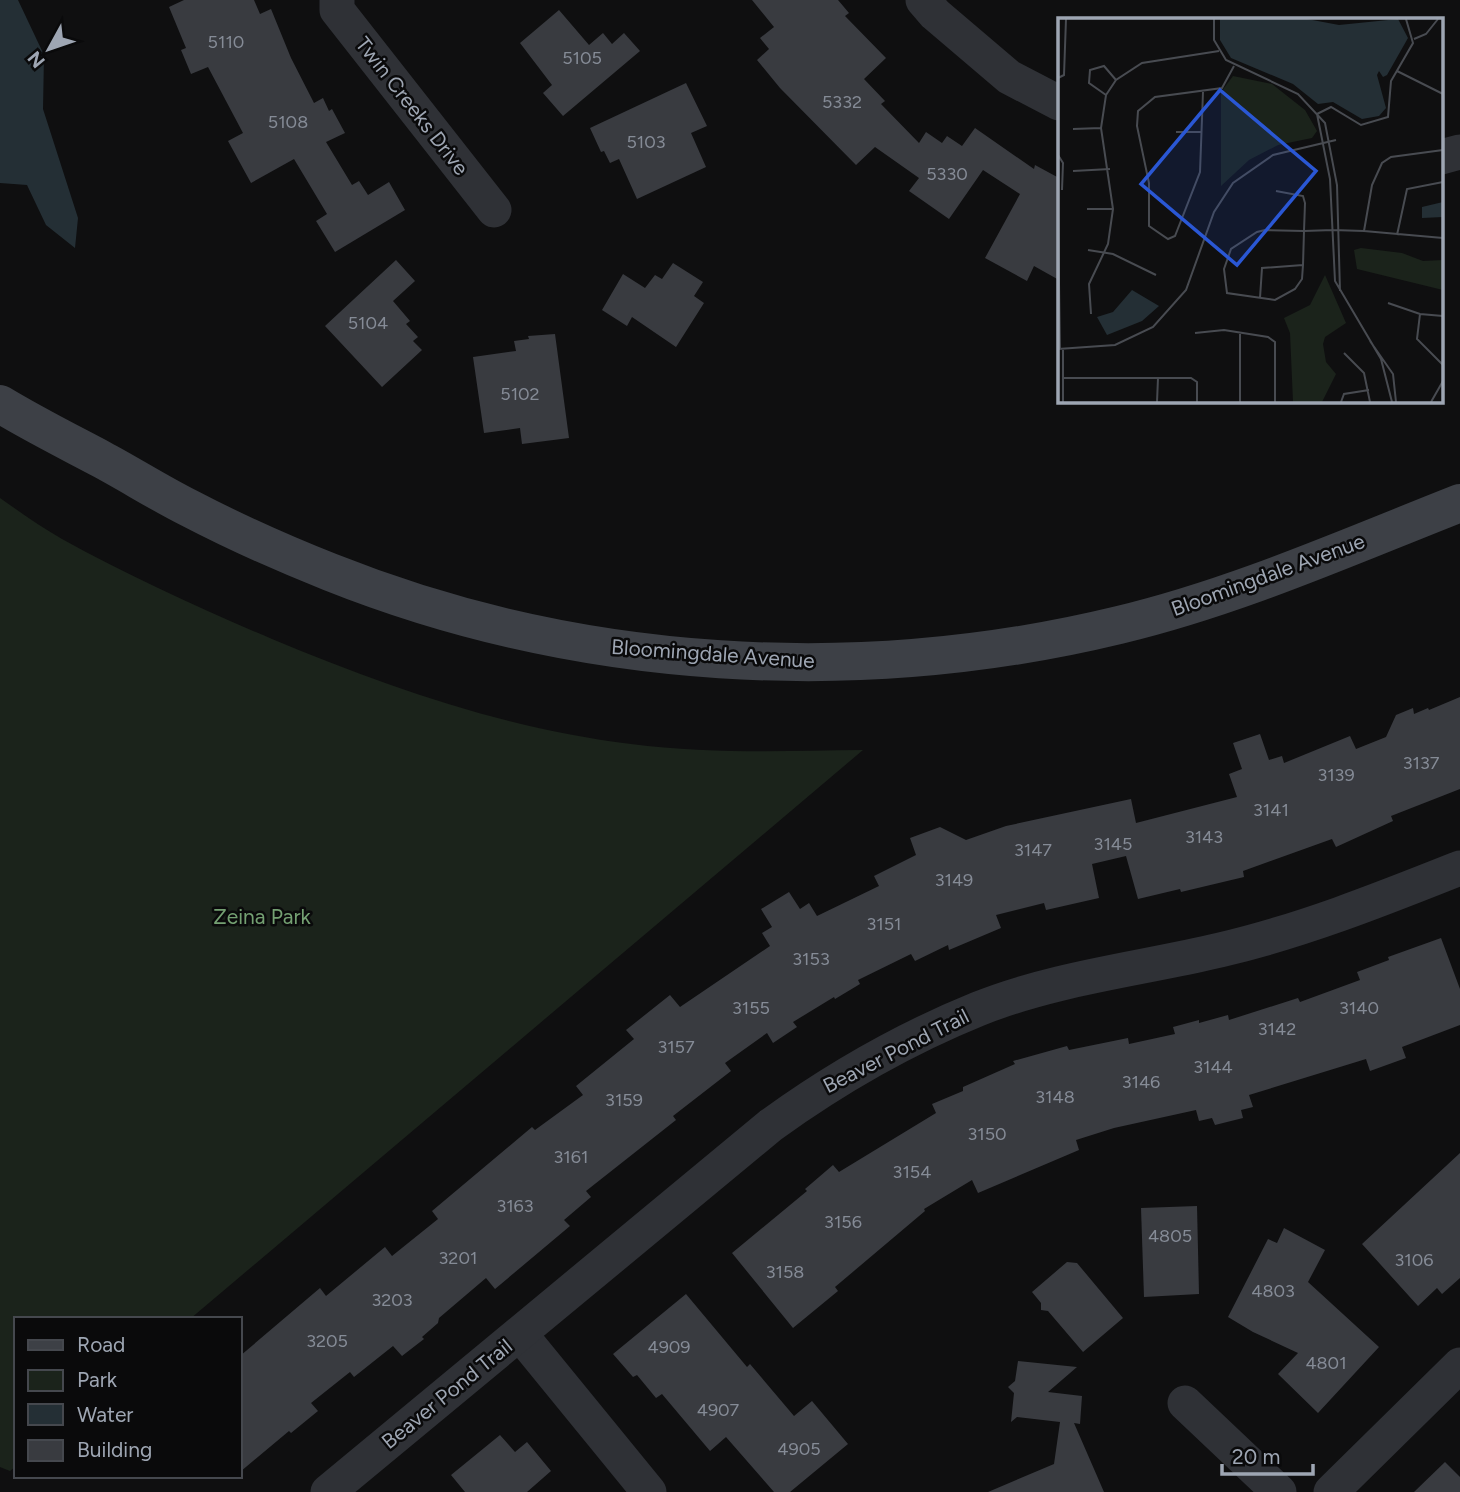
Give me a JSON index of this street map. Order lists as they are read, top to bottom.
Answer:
{
  "streets": {
    "street": ["Twin Creeks Drive", "Bloomingdale Avenue", "Beaver Pond Trail"]
  },
  "parks": ["Zeina Park"],
  "house_numbers": [
    "5110",
    "5105",
    "5332",
    "5108",
    "5103",
    "5330",
    "5104",
    "5102",
    "3137",
    "3139",
    "3141",
    "3143",
    "3145",
    "3147",
    "3149",
    "3151",
    "3153",
    "3155",
    "3140",
    "3142",
    "3157",
    "3144",
    "3146",
    "3148",
    "3159",
    "3150",
    "3161",
    "3154",
    "3163",
    "3156",
    "4805",
    "3201",
    "3106",
    "3158",
    "4803",
    "3203",
    "3205",
    "4909",
    "4801",
    "4907",
    "4905"
  ],
  "legend": [
    "Road",
    "Park",
    "Water",
    "Building"
  ],
  "scale_bar": "20 m",
  "north": "bottom left"
}
